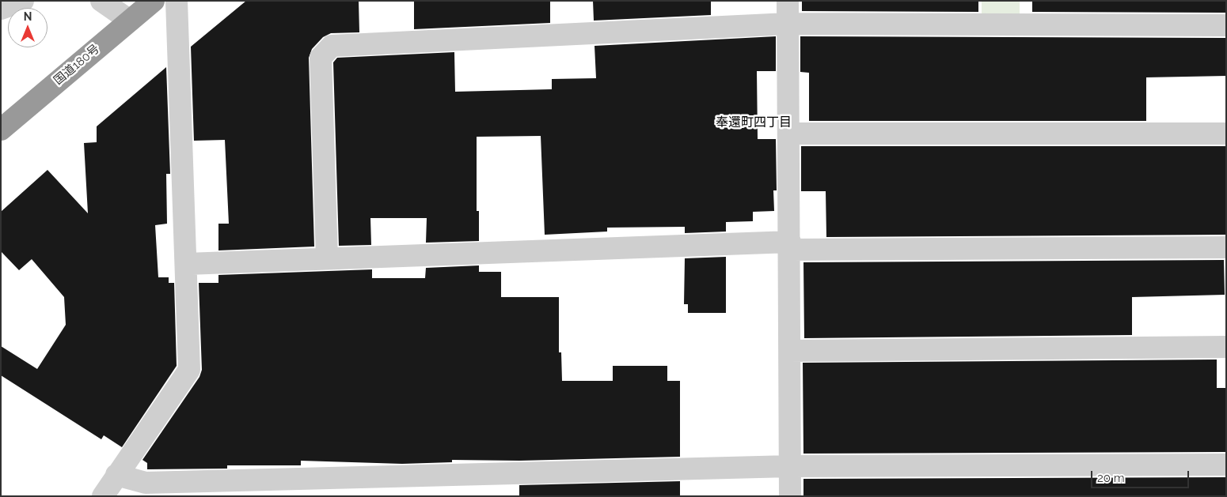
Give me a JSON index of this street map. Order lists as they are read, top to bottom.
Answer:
{
  "streets": {
    "highway": ["国道180号"]
  },
  "districts": ["奉還町四丁目"],
  "scale_bar": "20 m",
  "north": "top"
}
